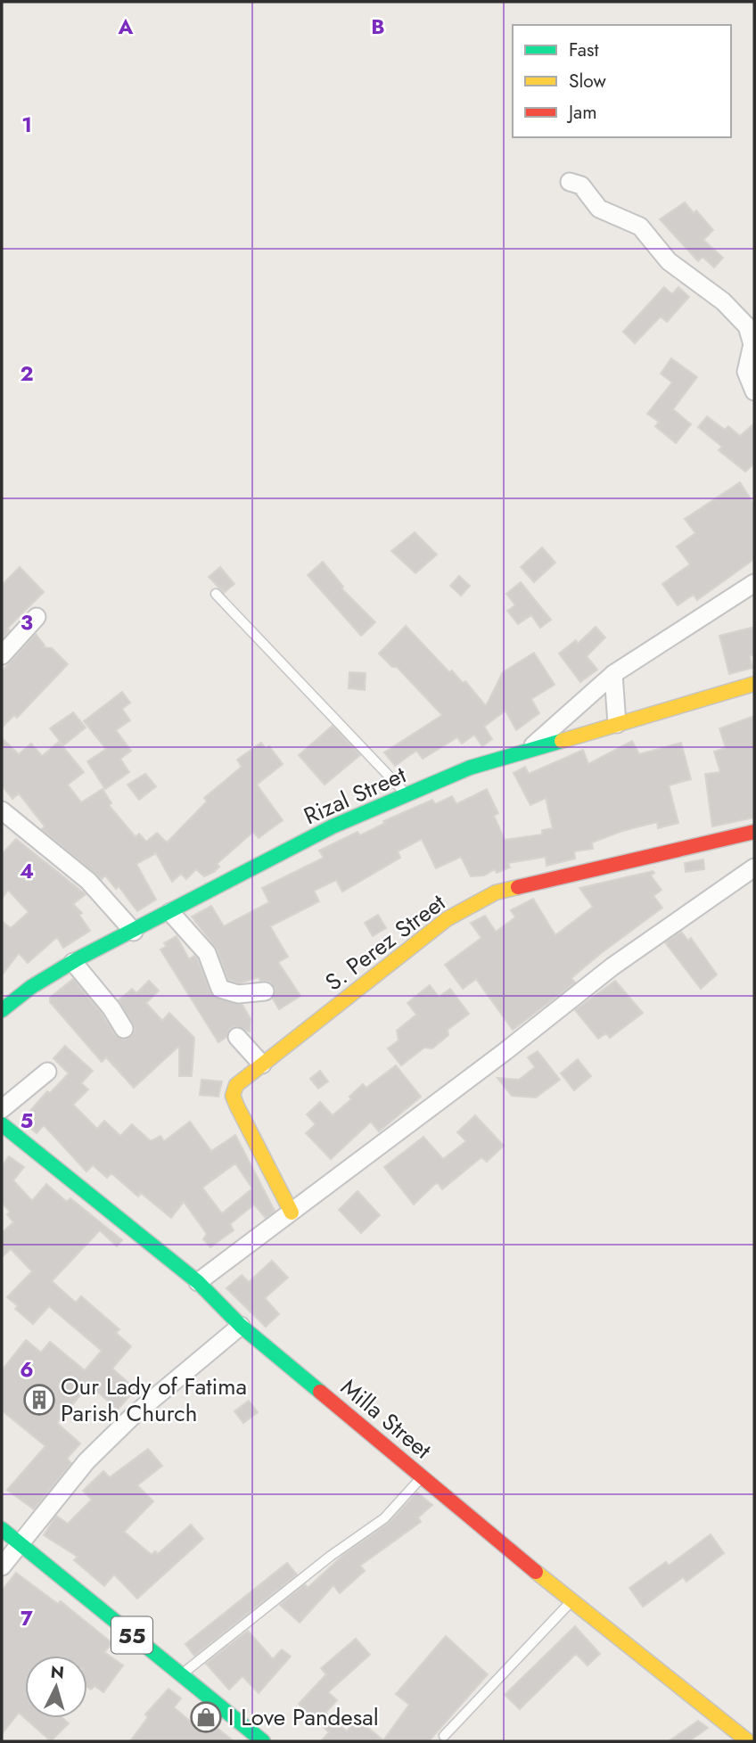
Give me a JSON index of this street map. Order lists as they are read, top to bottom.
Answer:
{
  "streets": {
    "main road": [
      "Rizal Street",
      "S. Perez Street",
      "Milla Street",
      "55"
    ]
  },
  "places": {
    "building": ["Our Lady of Fatima Parish Church"],
    "shop": ["I Love Pandesal"]
  },
  "legend": ["Fast", "Slow", "Jam"],
  "north": "top",
  "grid": {
    "columns": ["A", "B"],
    "rows": [
      "1",
      "2",
      "3",
      "4",
      "5",
      "6",
      "7"
    ]
  }
}
